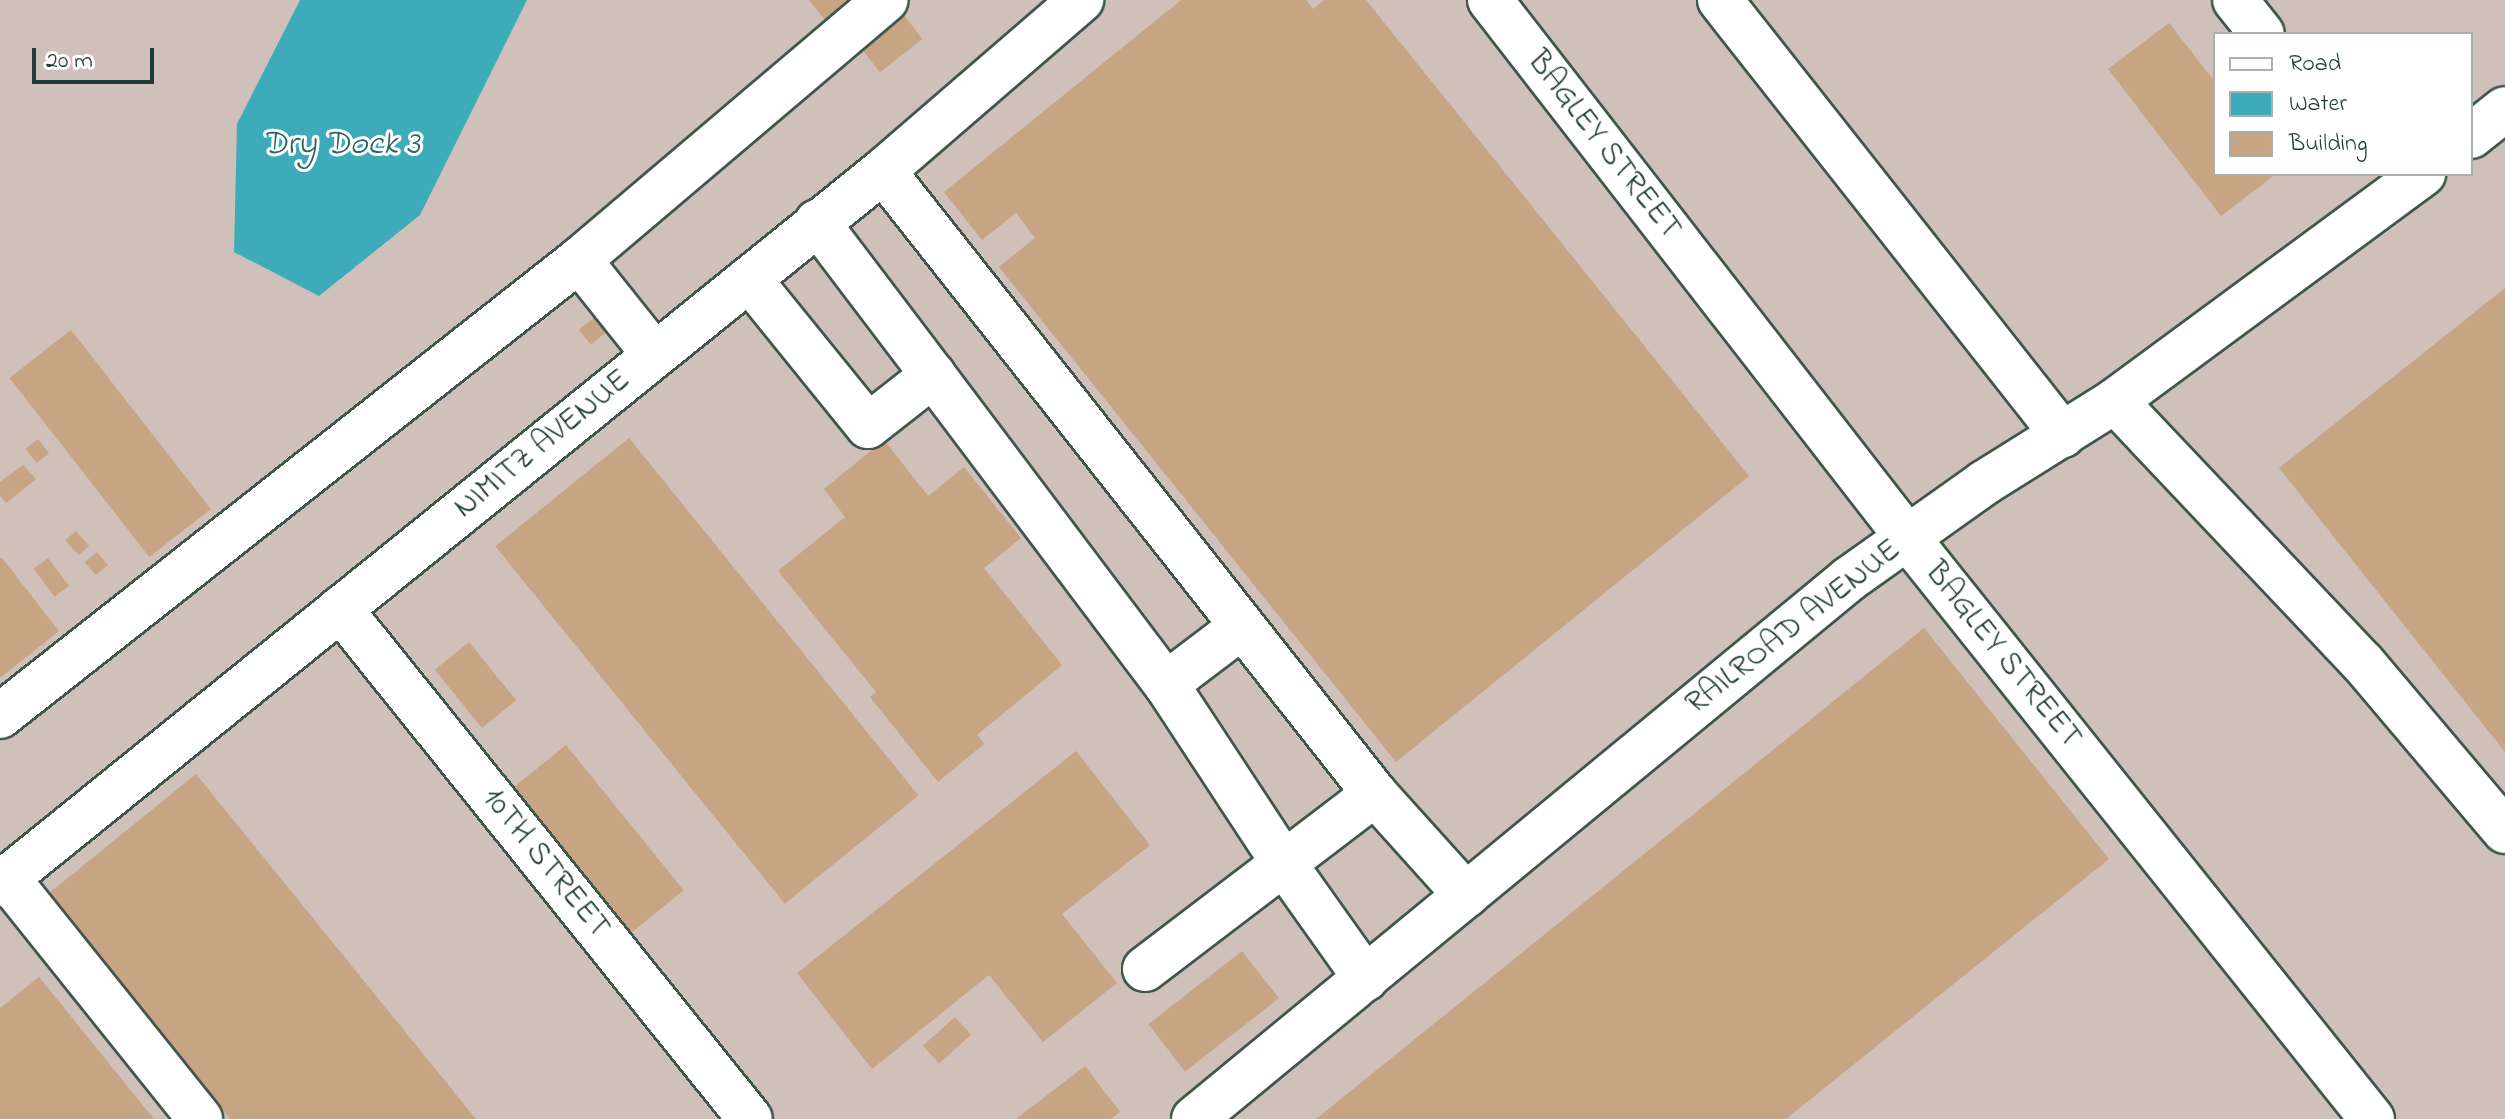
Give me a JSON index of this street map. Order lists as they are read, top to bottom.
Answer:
{
  "streets": {
    "street": [
      "BAGLEY STREET",
      "NIMITZ AVENUE",
      "RAILROAD AVENUE",
      "10TH STREET"
    ]
  },
  "crossings": [
    ["BAGLEY STREET", "RAILROAD AVENUE"],
    ["NIMITZ AVENUE", "10TH STREET"]
  ],
  "water": ["Dry Dock 3"],
  "legend": ["Road", "Water", "Building"],
  "scale_bar": "20 m"
}
